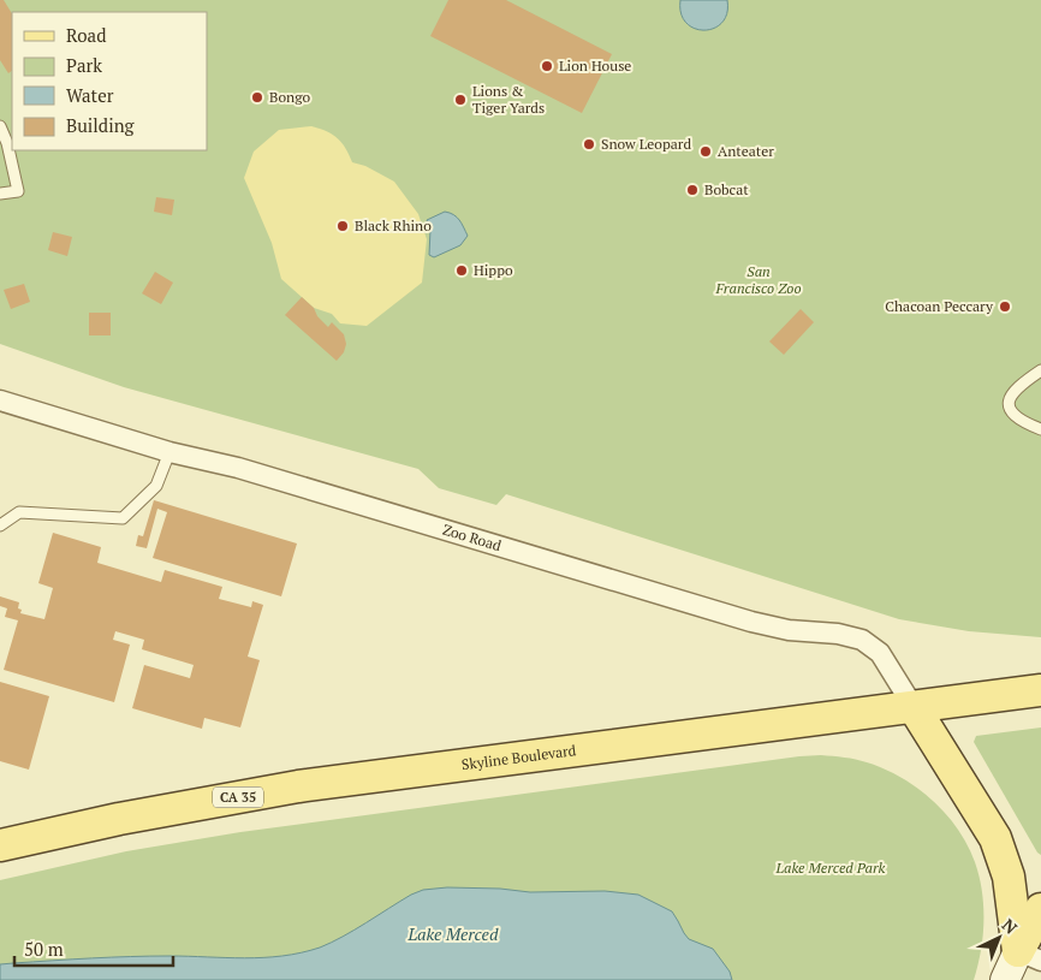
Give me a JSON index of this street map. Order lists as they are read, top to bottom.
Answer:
{
  "streets": {
    "main road": ["Skyline Boulevard", "CA 35"],
    "street": ["Zoo Road"]
  },
  "crossings": [
    ["Zoo Road", "Skyline Boulevard"]
  ],
  "water": ["Lake Merced"],
  "parks": ["San Francisco Zoo", "Lake Merced Park"],
  "places": [
    "Lion House",
    "Bongo",
    "Lions & Tiger Yards",
    "Snow Leopard",
    "Anteater",
    "Bobcat",
    "Black Rhino",
    "Hippo",
    "Chacoan Peccary"
  ],
  "legend": [
    "Road",
    "Park",
    "Water",
    "Building"
  ],
  "scale_bar": "50 m",
  "north": "top right"
}
